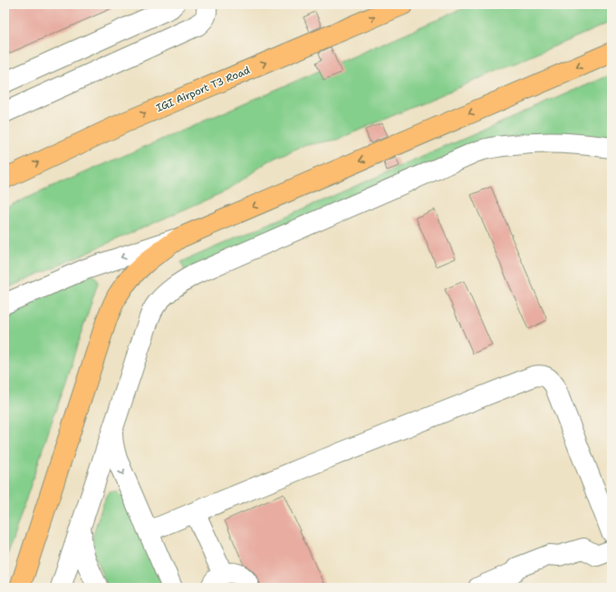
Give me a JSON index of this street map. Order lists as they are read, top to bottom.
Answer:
{
  "streets": {
    "main road": ["IGI Airport T3 Road"]
  }
}
